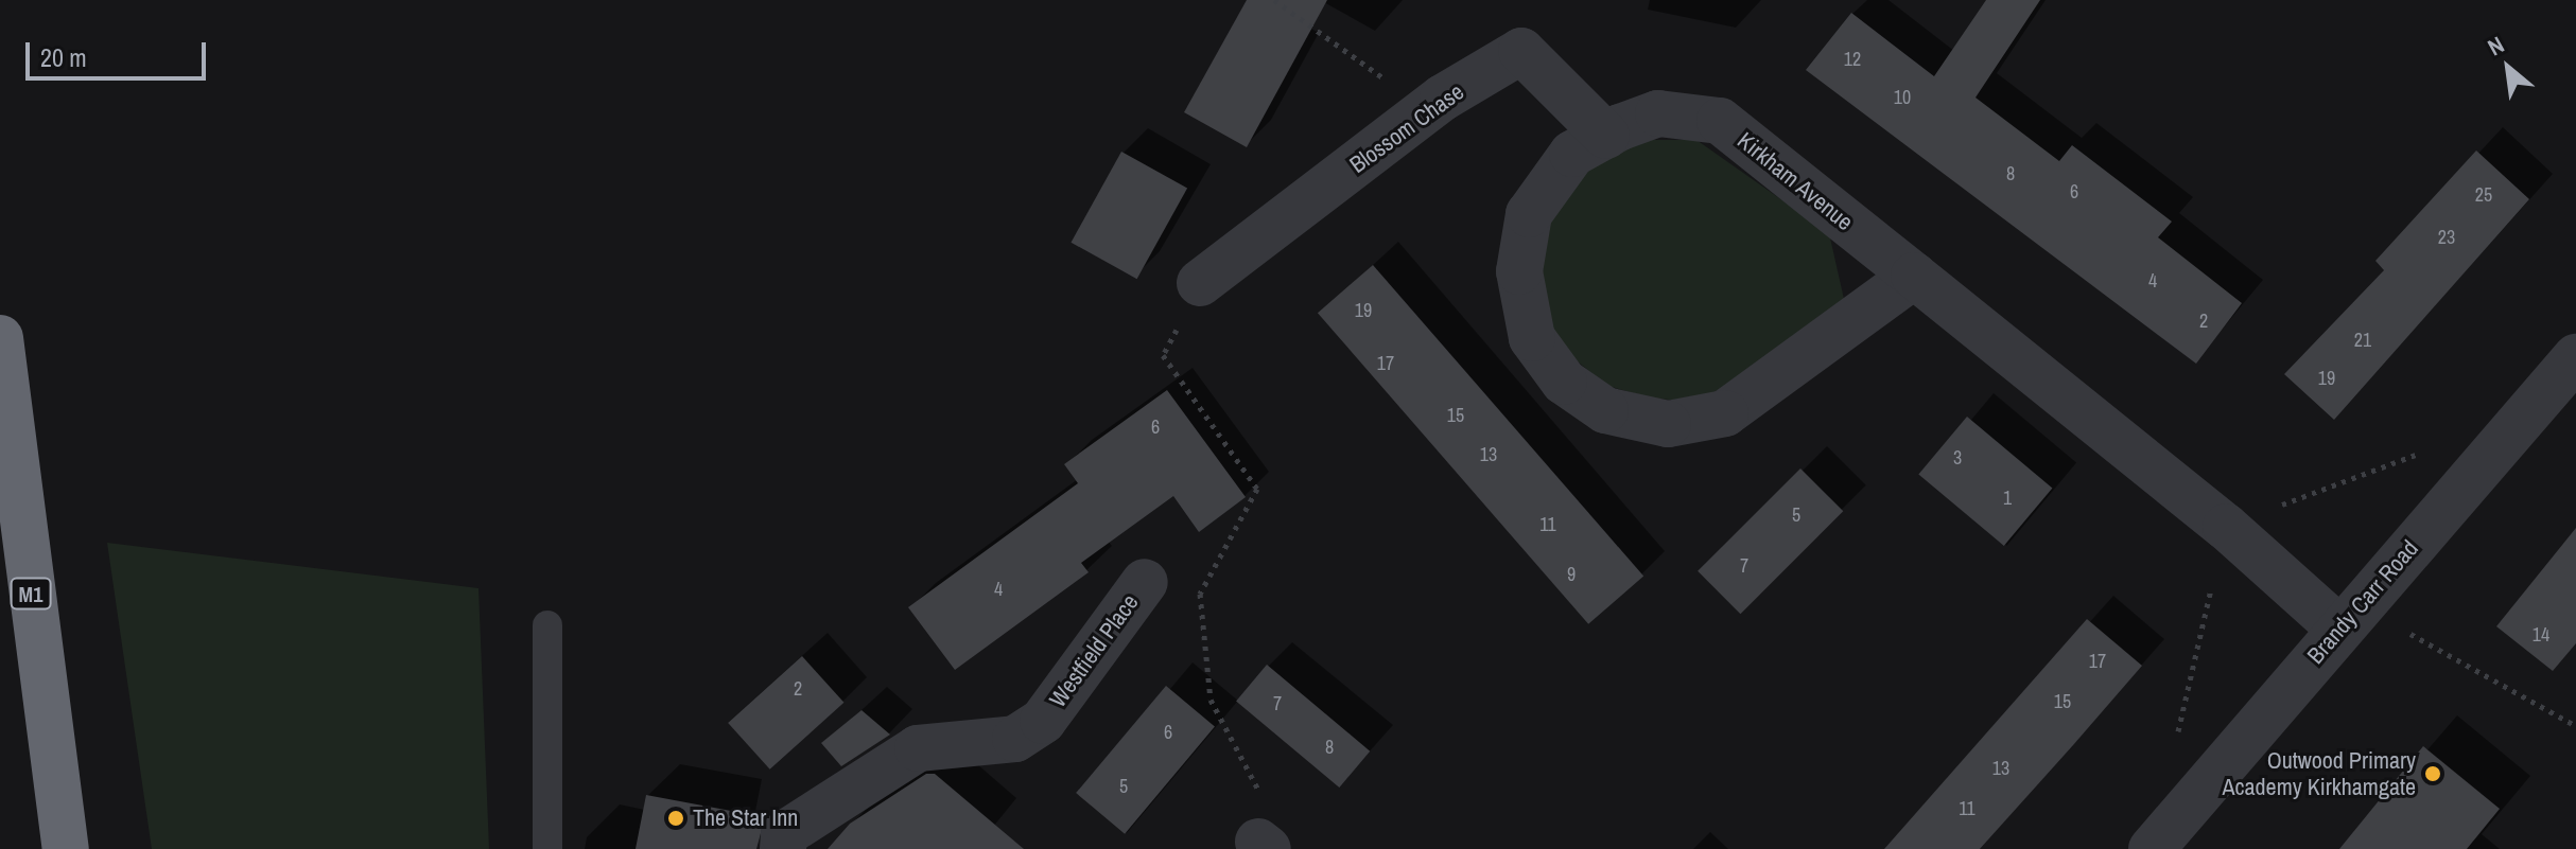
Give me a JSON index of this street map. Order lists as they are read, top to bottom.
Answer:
{
  "streets": {
    "highway": ["M1"],
    "street": [
      "Blossom Chase",
      "Kirkham Avenue",
      "Brandy Carr Road",
      "Westfield Place"
    ]
  },
  "crossings": [
    ["Blossom Chase", "Kirkham Avenue"],
    ["Kirkham Avenue", "Brandy Carr Road"]
  ],
  "places": ["Outwood Primary Academy Kirkhamgate", "The Star Inn"],
  "house_numbers": [
    "12",
    "10",
    "8",
    "6",
    "25",
    "23",
    "4",
    "19",
    "2",
    "21",
    "17",
    "19",
    "15",
    "6",
    "13",
    "3",
    "1",
    "5",
    "11",
    "7",
    "9",
    "4",
    "14",
    "17",
    "2",
    "15",
    "7",
    "6",
    "8",
    "13",
    "5",
    "11"
  ],
  "scale_bar": "20 m",
  "north": "top left"
}
